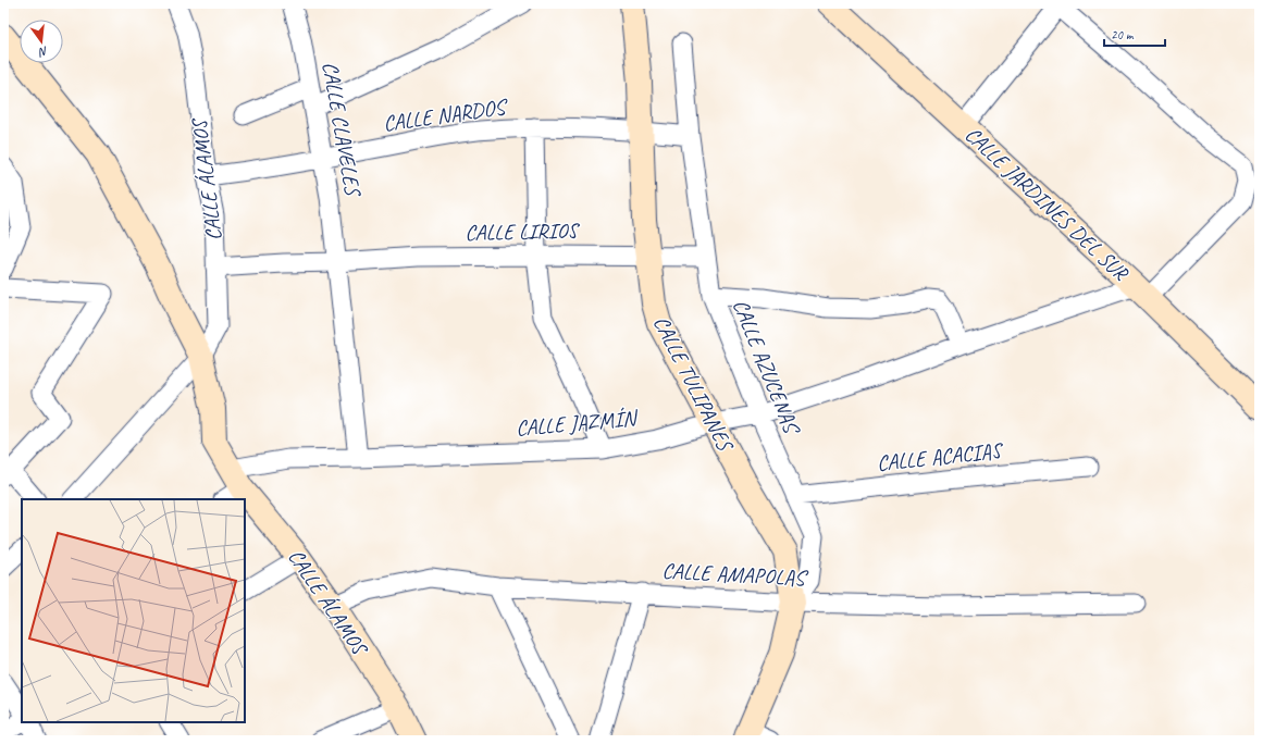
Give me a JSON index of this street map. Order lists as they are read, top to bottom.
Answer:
{
  "streets": {
    "main road": ["CALLE ÁLAMOS", "CALLE JARDINES DEL SUR", "CALLE TULIPANES"],
    "street": [
      "CALLE NARDOS",
      "CALLE CLAVELES",
      "CALLE LIRIOS",
      "CALLE AZUCENAS",
      "CALLE JAZMÍN",
      "CALLE ACACIAS",
      "CALLE AMAPOLAS"
    ]
  },
  "crossings": [
    ["CALLE NARDOS", "CALLE CLAVELES"],
    ["CALLE NARDOS", "CALLE ÁLAMOS"],
    ["CALLE NARDOS", "CALLE AZUCENAS"],
    ["CALLE NARDOS", "CALLE TULIPANES"],
    ["CALLE CLAVELES", "CALLE LIRIOS"],
    ["CALLE CLAVELES", "CALLE JAZMÍN"],
    ["CALLE ÁLAMOS", "CALLE LIRIOS"],
    ["CALLE ÁLAMOS", "CALLE JAZMÍN"],
    ["CALLE ÁLAMOS", "CALLE AMAPOLAS"],
    ["CALLE JARDINES DEL SUR", "CALLE JAZMÍN"],
    ["CALLE LIRIOS", "CALLE AZUCENAS"],
    ["CALLE LIRIOS", "CALLE TULIPANES"],
    ["CALLE AZUCENAS", "CALLE TULIPANES"],
    ["CALLE AZUCENAS", "CALLE JAZMÍN"],
    ["CALLE AZUCENAS", "CALLE ACACIAS"],
    ["CALLE AZUCENAS", "CALLE AMAPOLAS"],
    ["CALLE TULIPANES", "CALLE JAZMÍN"],
    ["CALLE TULIPANES", "CALLE AMAPOLAS"]
  ],
  "scale_bar": "20 m",
  "north": "bottom"
}
